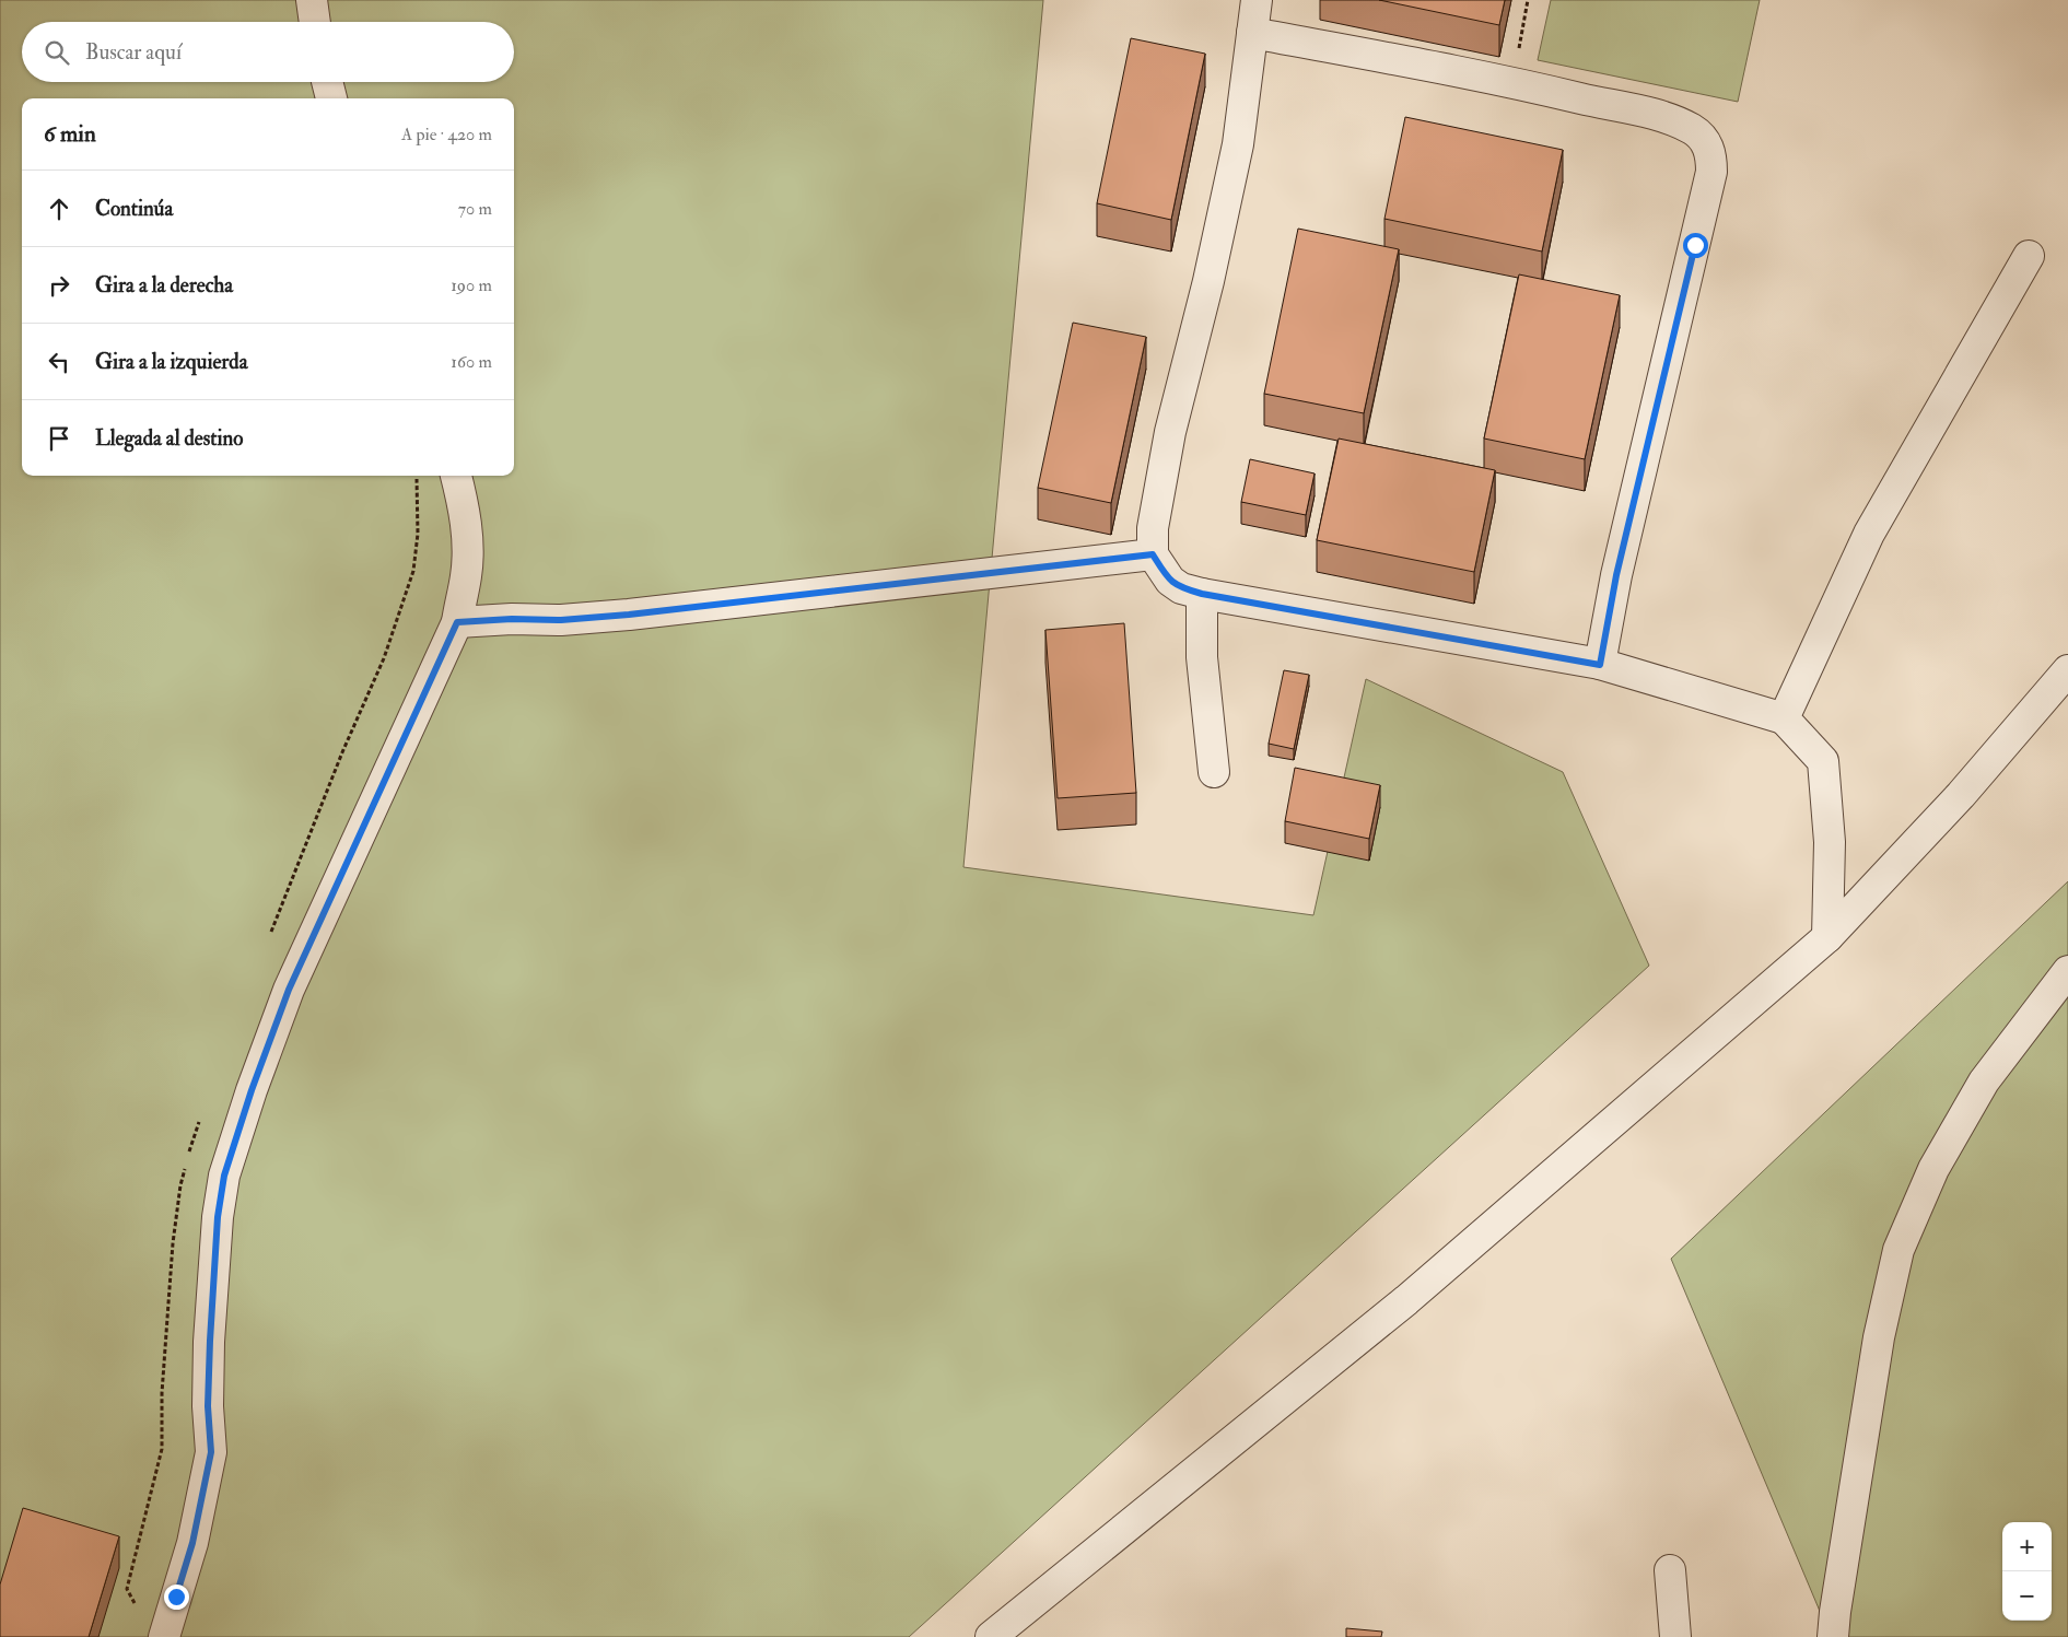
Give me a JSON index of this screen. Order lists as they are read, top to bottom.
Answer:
{
  "page": {
    "search": "Buscar aquí",
    "heading": ["6 min", "A pie · 420 m"],
    "list": [
      ["Continúa", "70 m"],
      ["Gira a la derecha", "190 m"],
      ["Gira a la izquierda", "160 m"],
      "Llegada al destino"
    ],
    "map_buttons": ["+", "−"]
  }
}
